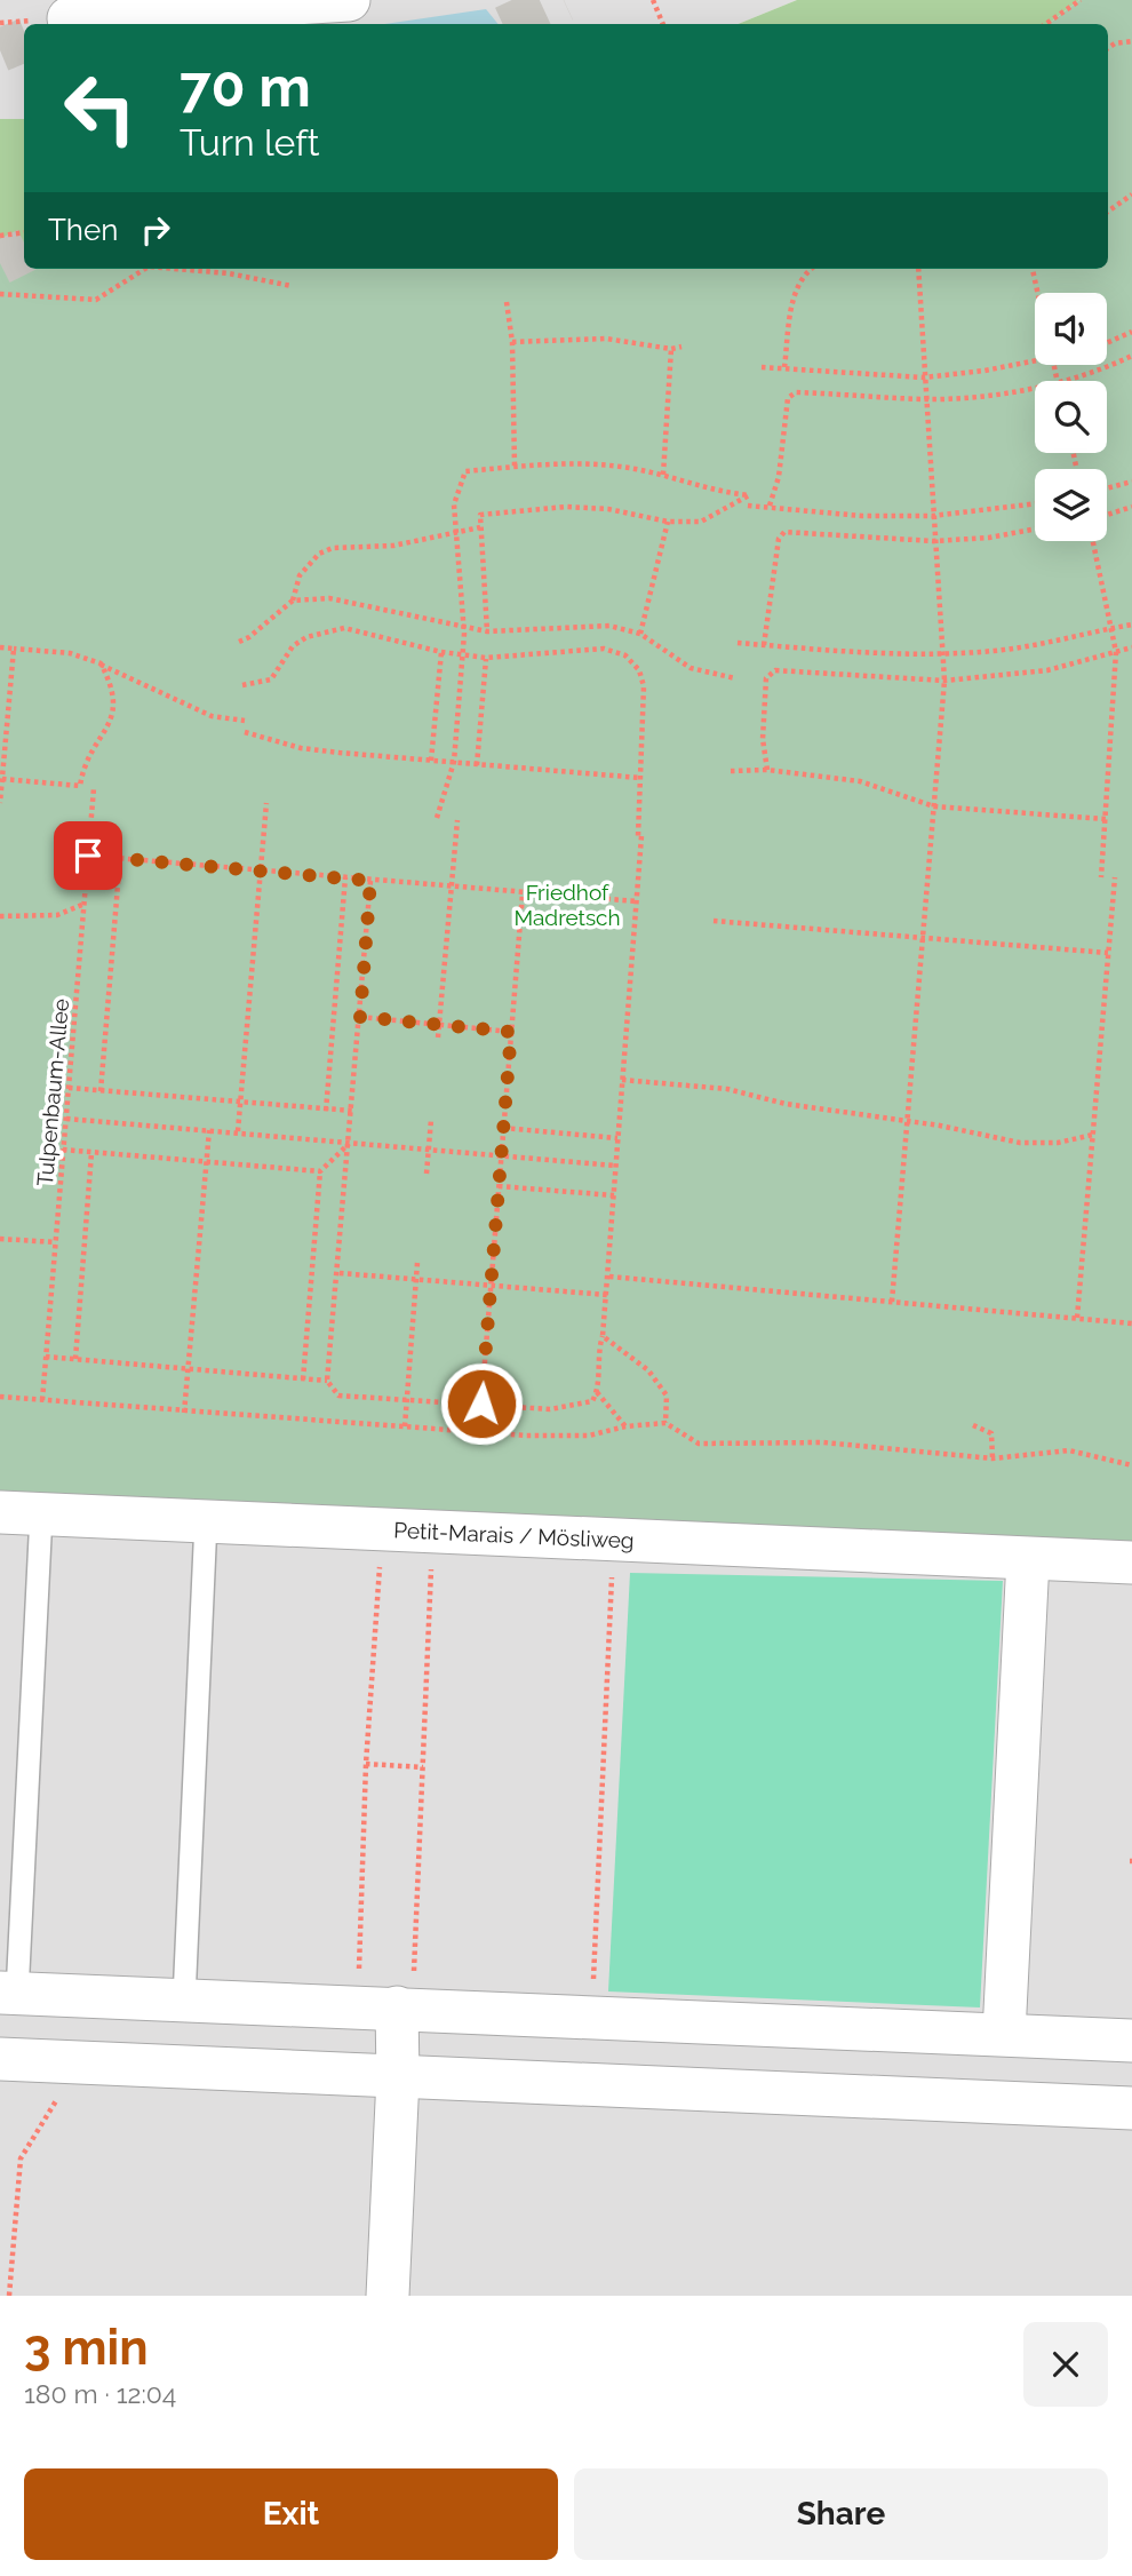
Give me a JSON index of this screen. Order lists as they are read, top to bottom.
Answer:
{
  "streets": {
    "street": ["Petit-Marais / Mösliweg"],
    "path": ["Tulpenbaum-Allee"]
  },
  "parks": ["Friedhof Madretsch"],
  "page": {
    "turn": ["70 m", "Turn left"],
    "then": "Then",
    "heading": ["3 min", "180 m · 12:04"],
    "buttons": ["Exit", "Share"]
  }
}
